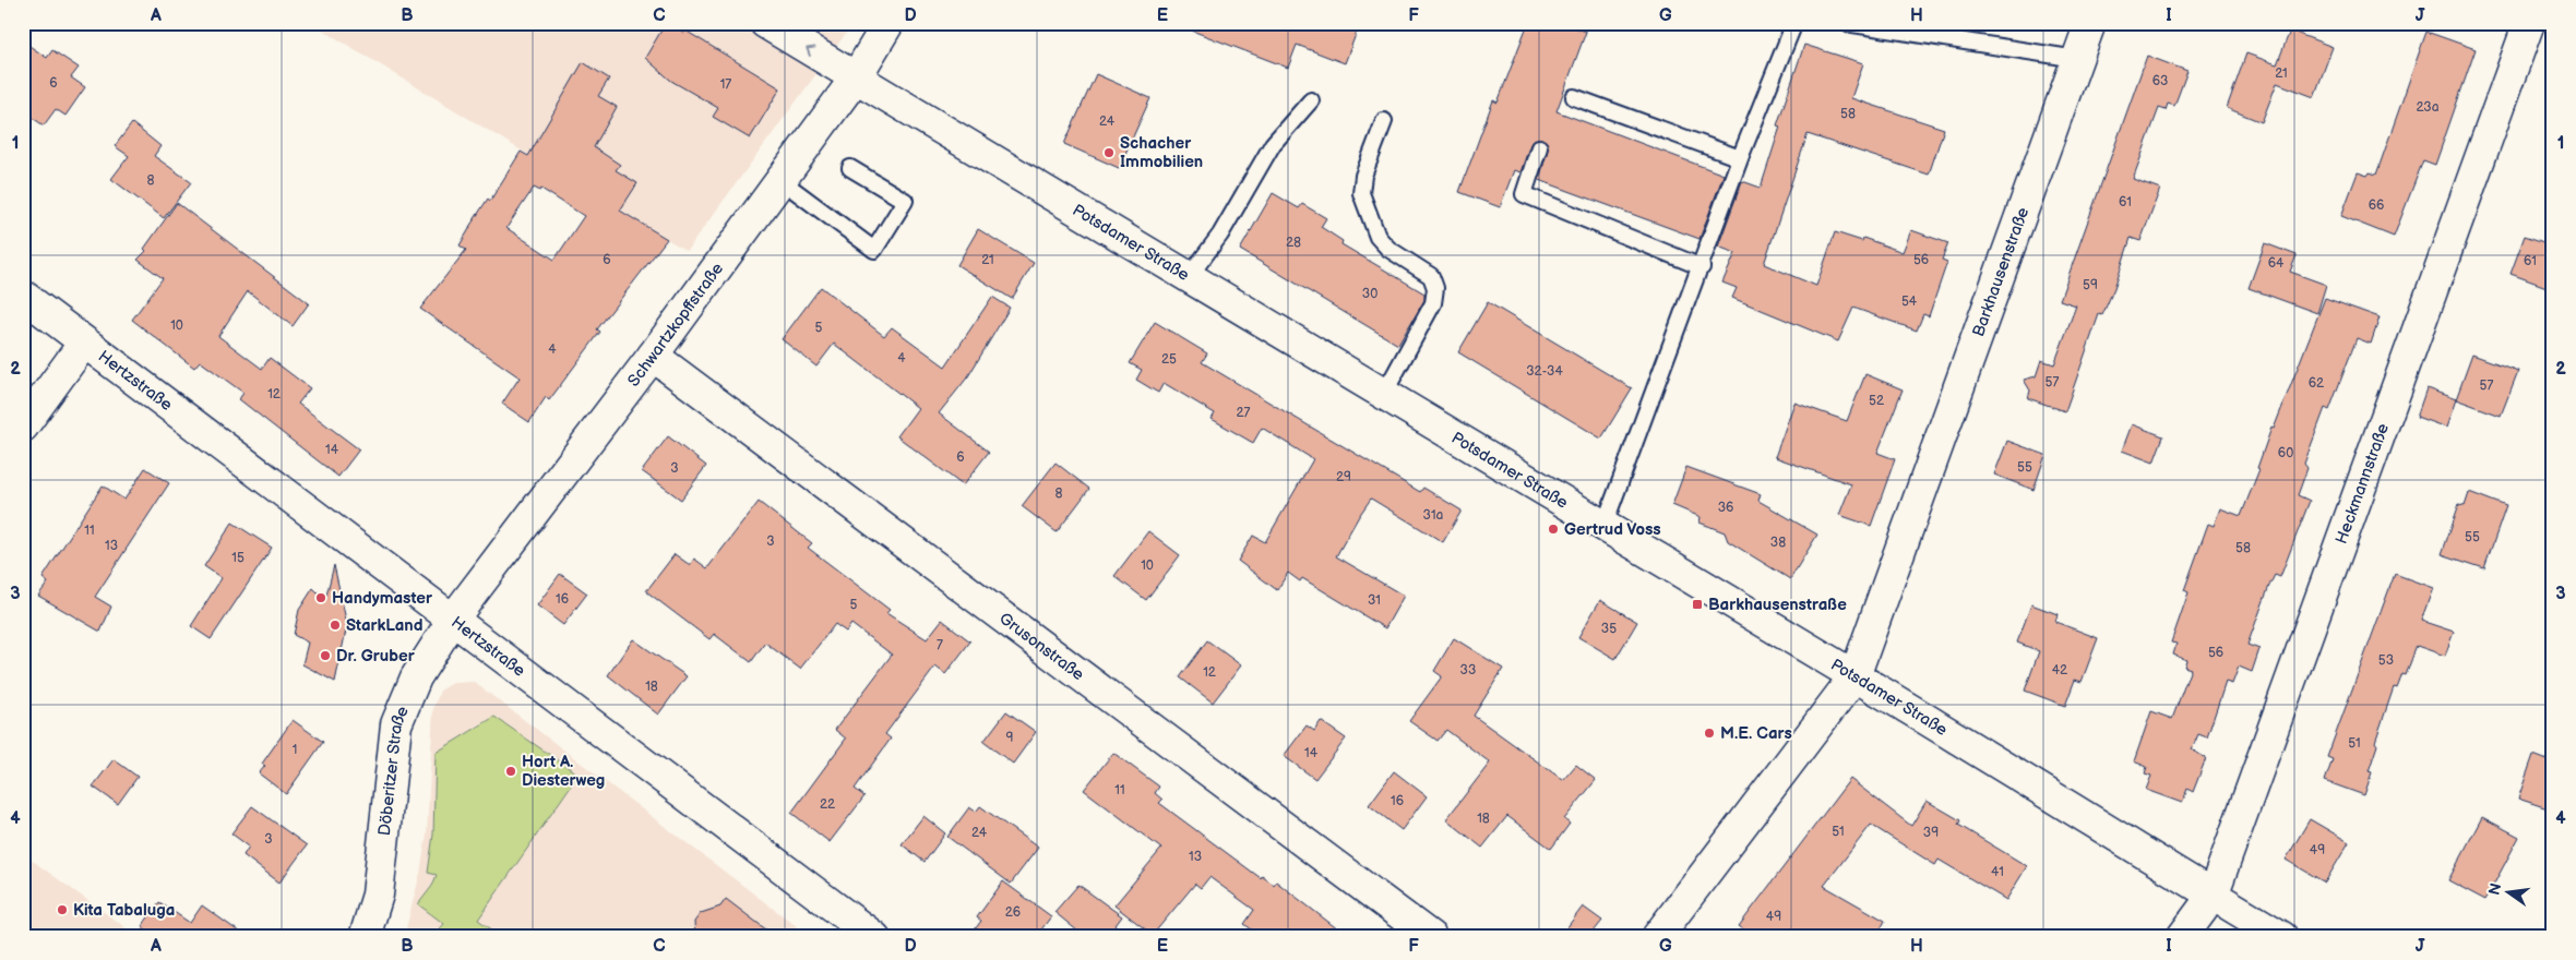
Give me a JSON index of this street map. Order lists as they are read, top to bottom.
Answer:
{
  "streets": {
    "street": [
      "Potsdamer Straße",
      "Barkhausenstraße",
      "Schwartzkopffstraße",
      "Hertzstraße",
      "Heckmannstraße",
      "Grusonstraße",
      "Döberitzer Straße"
    ]
  },
  "crossings": [
    ["Potsdamer Straße", "Barkhausenstraße"],
    ["Potsdamer Straße", "Schwartzkopffstraße"],
    ["Potsdamer Straße", "Heckmannstraße"],
    ["Schwartzkopffstraße", "Hertzstraße"],
    ["Schwartzkopffstraße", "Grusonstraße"],
    ["Schwartzkopffstraße", "Döberitzer Straße"],
    ["Hertzstraße", "Döberitzer Straße"]
  ],
  "places": {
    "other": [
      "Schacher Immobilien",
      "Gertrud Voss",
      "Handymaster",
      "StarkLand",
      "Dr. Gruber",
      "M.E. Cars",
      "Hort A. Diesterweg",
      "Kita Tabaluga"
    ],
    "transit": ["Barkhausenstraße"]
  },
  "house_numbers": [
    "21",
    "63",
    "6",
    "17",
    "23a",
    "58",
    "24",
    "8",
    "61",
    "66",
    "28",
    "6",
    "21",
    "56",
    "61",
    "64",
    "59",
    "30",
    "54",
    "10",
    "5",
    "4",
    "4",
    "25",
    "32-34",
    "57",
    "62",
    "57",
    "12",
    "52",
    "27",
    "14",
    "60",
    "6",
    "55",
    "3",
    "29",
    "8",
    "36",
    "31a",
    "11",
    "55",
    "3",
    "38",
    "13",
    "58",
    "15",
    "10",
    "16",
    "31",
    "5",
    "35",
    "7",
    "56",
    "53",
    "33",
    "42",
    "12",
    "18",
    "9",
    "51",
    "1",
    "14",
    "11",
    "16",
    "22",
    "18",
    "51",
    "24",
    "39",
    "3",
    "49",
    "13",
    "41",
    "26",
    "49"
  ],
  "north": "left",
  "grid": {
    "columns": [
      "A",
      "B",
      "C",
      "D",
      "E",
      "F",
      "G",
      "H",
      "I",
      "J"
    ],
    "rows": [
      "1",
      "2",
      "3",
      "4"
    ]
  }
}
